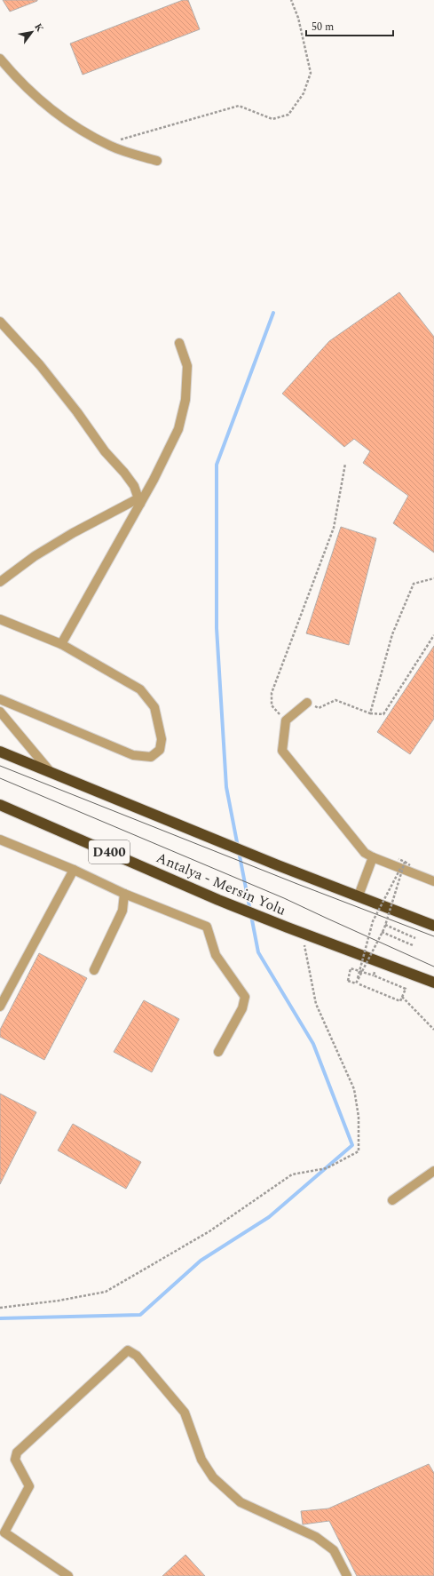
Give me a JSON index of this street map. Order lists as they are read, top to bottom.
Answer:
{
  "streets": {
    "highway": ["D400", "Antalya - Mersin Yolu"]
  },
  "scale_bar": "50 m",
  "north": "top right"
}
